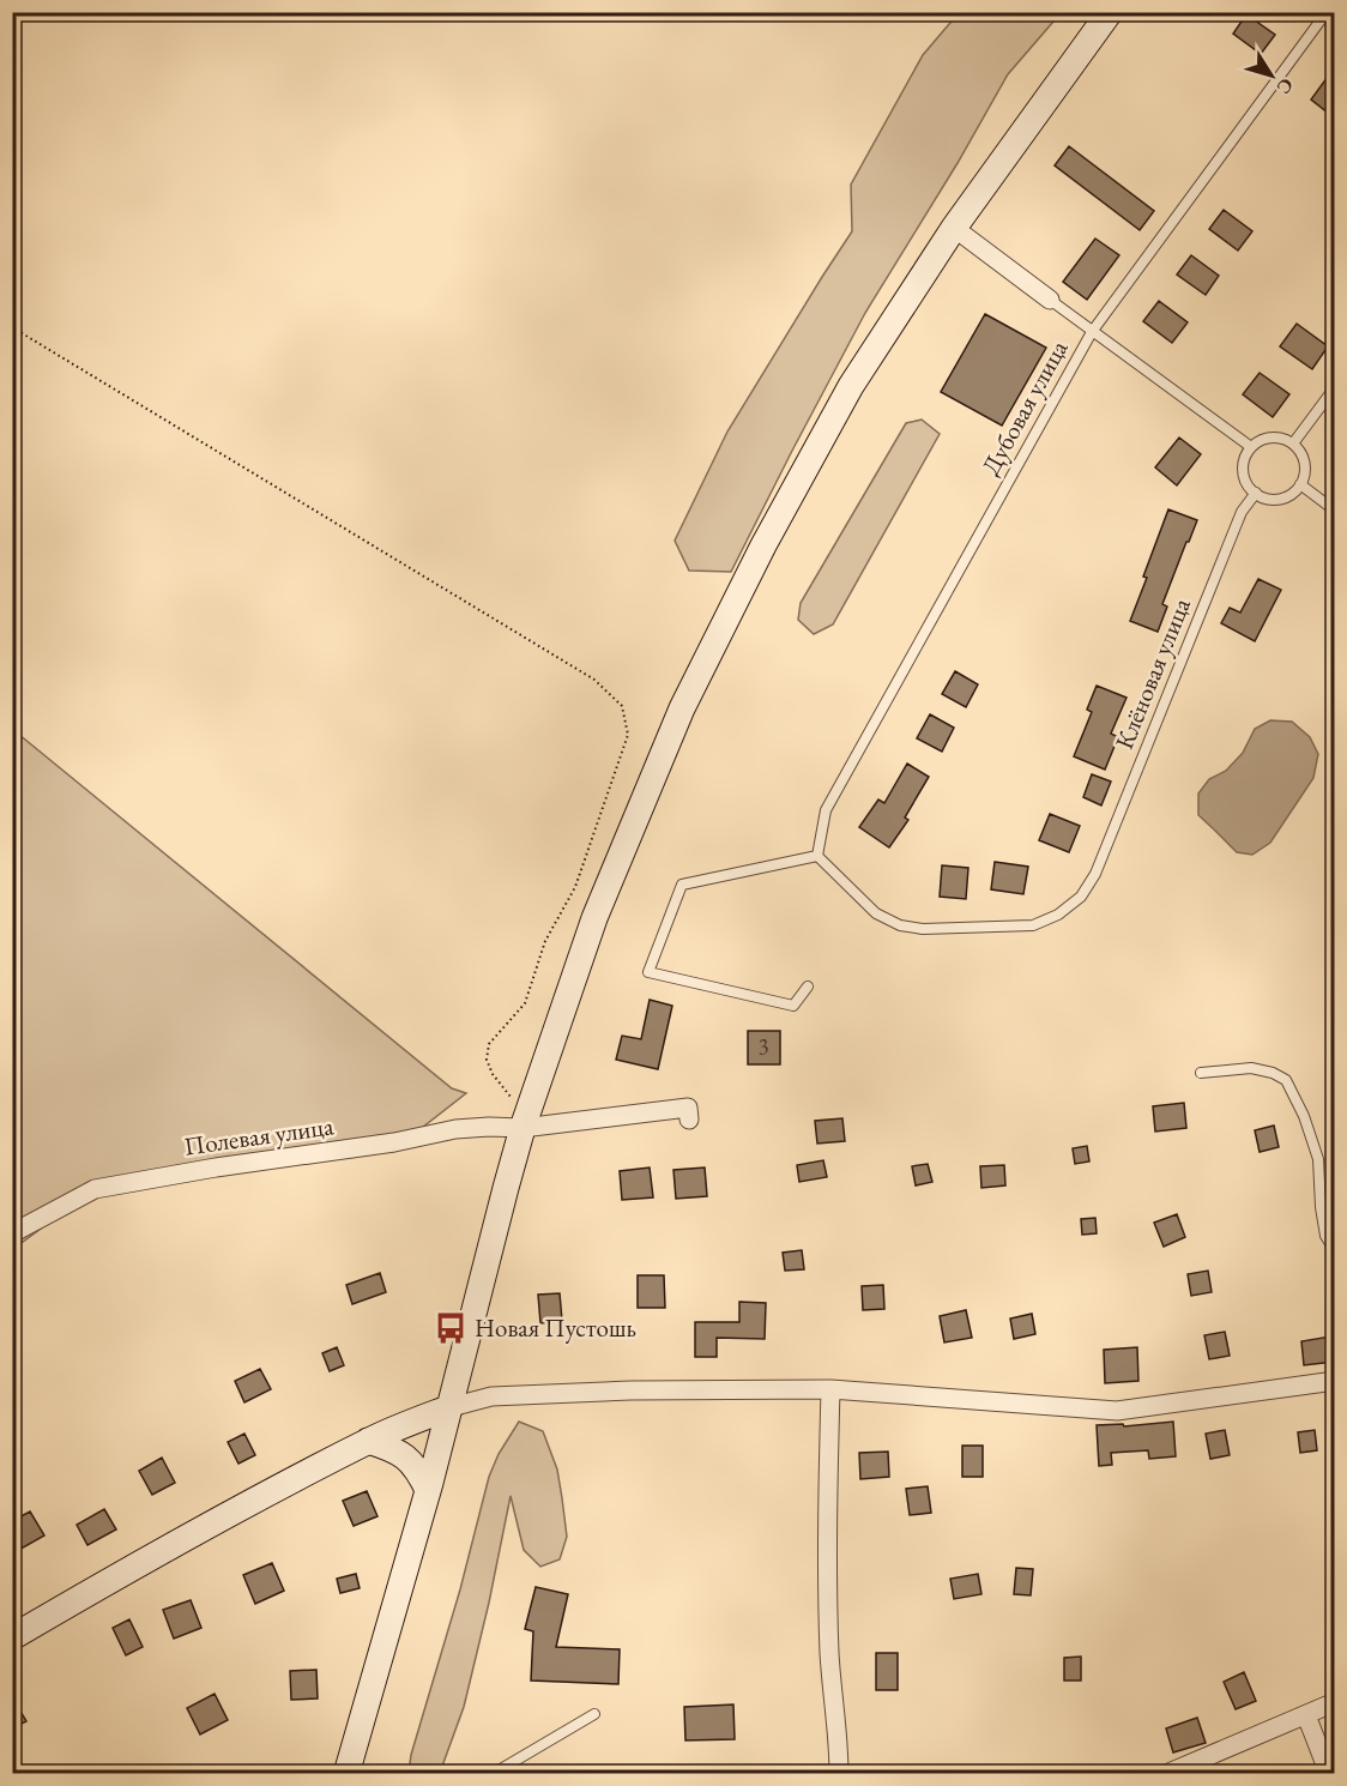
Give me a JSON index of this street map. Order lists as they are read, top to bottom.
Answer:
{
  "streets": {
    "street": ["Полевая улица"],
    "lane": ["Дубовая улица", "Клёновая улица"]
  },
  "crossings": [
    ["Дубовая улица", "Клёновая улица"]
  ],
  "places": {
    "bus stop": ["Новая Пустошь"]
  },
  "house_numbers": ["3"],
  "north": "bottom right"
}
